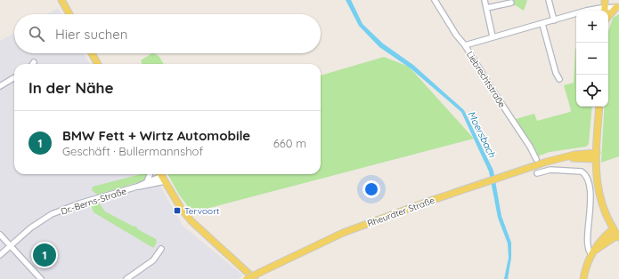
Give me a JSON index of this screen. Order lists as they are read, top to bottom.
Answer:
{
  "streets": {
    "main road": ["Rheurdter Straße"],
    "street": ["Liebrechtstraße", "Dr.-Berns-Straße"]
  },
  "water": ["Moersbach"],
  "places": {
    "transit": ["Tervoort"]
  },
  "page": {
    "map_buttons": ["+", "−"],
    "search": "Hier suchen",
    "heading": "In der Nähe",
    "list": [
      {
        "mark": "1",
        "name": "BMW Fett + Wirtz Automobile",
        "note": "Geschäft · Bullermannshof",
        "value": "660 m"
      }
    ],
    "pins": "1"
  }
}
